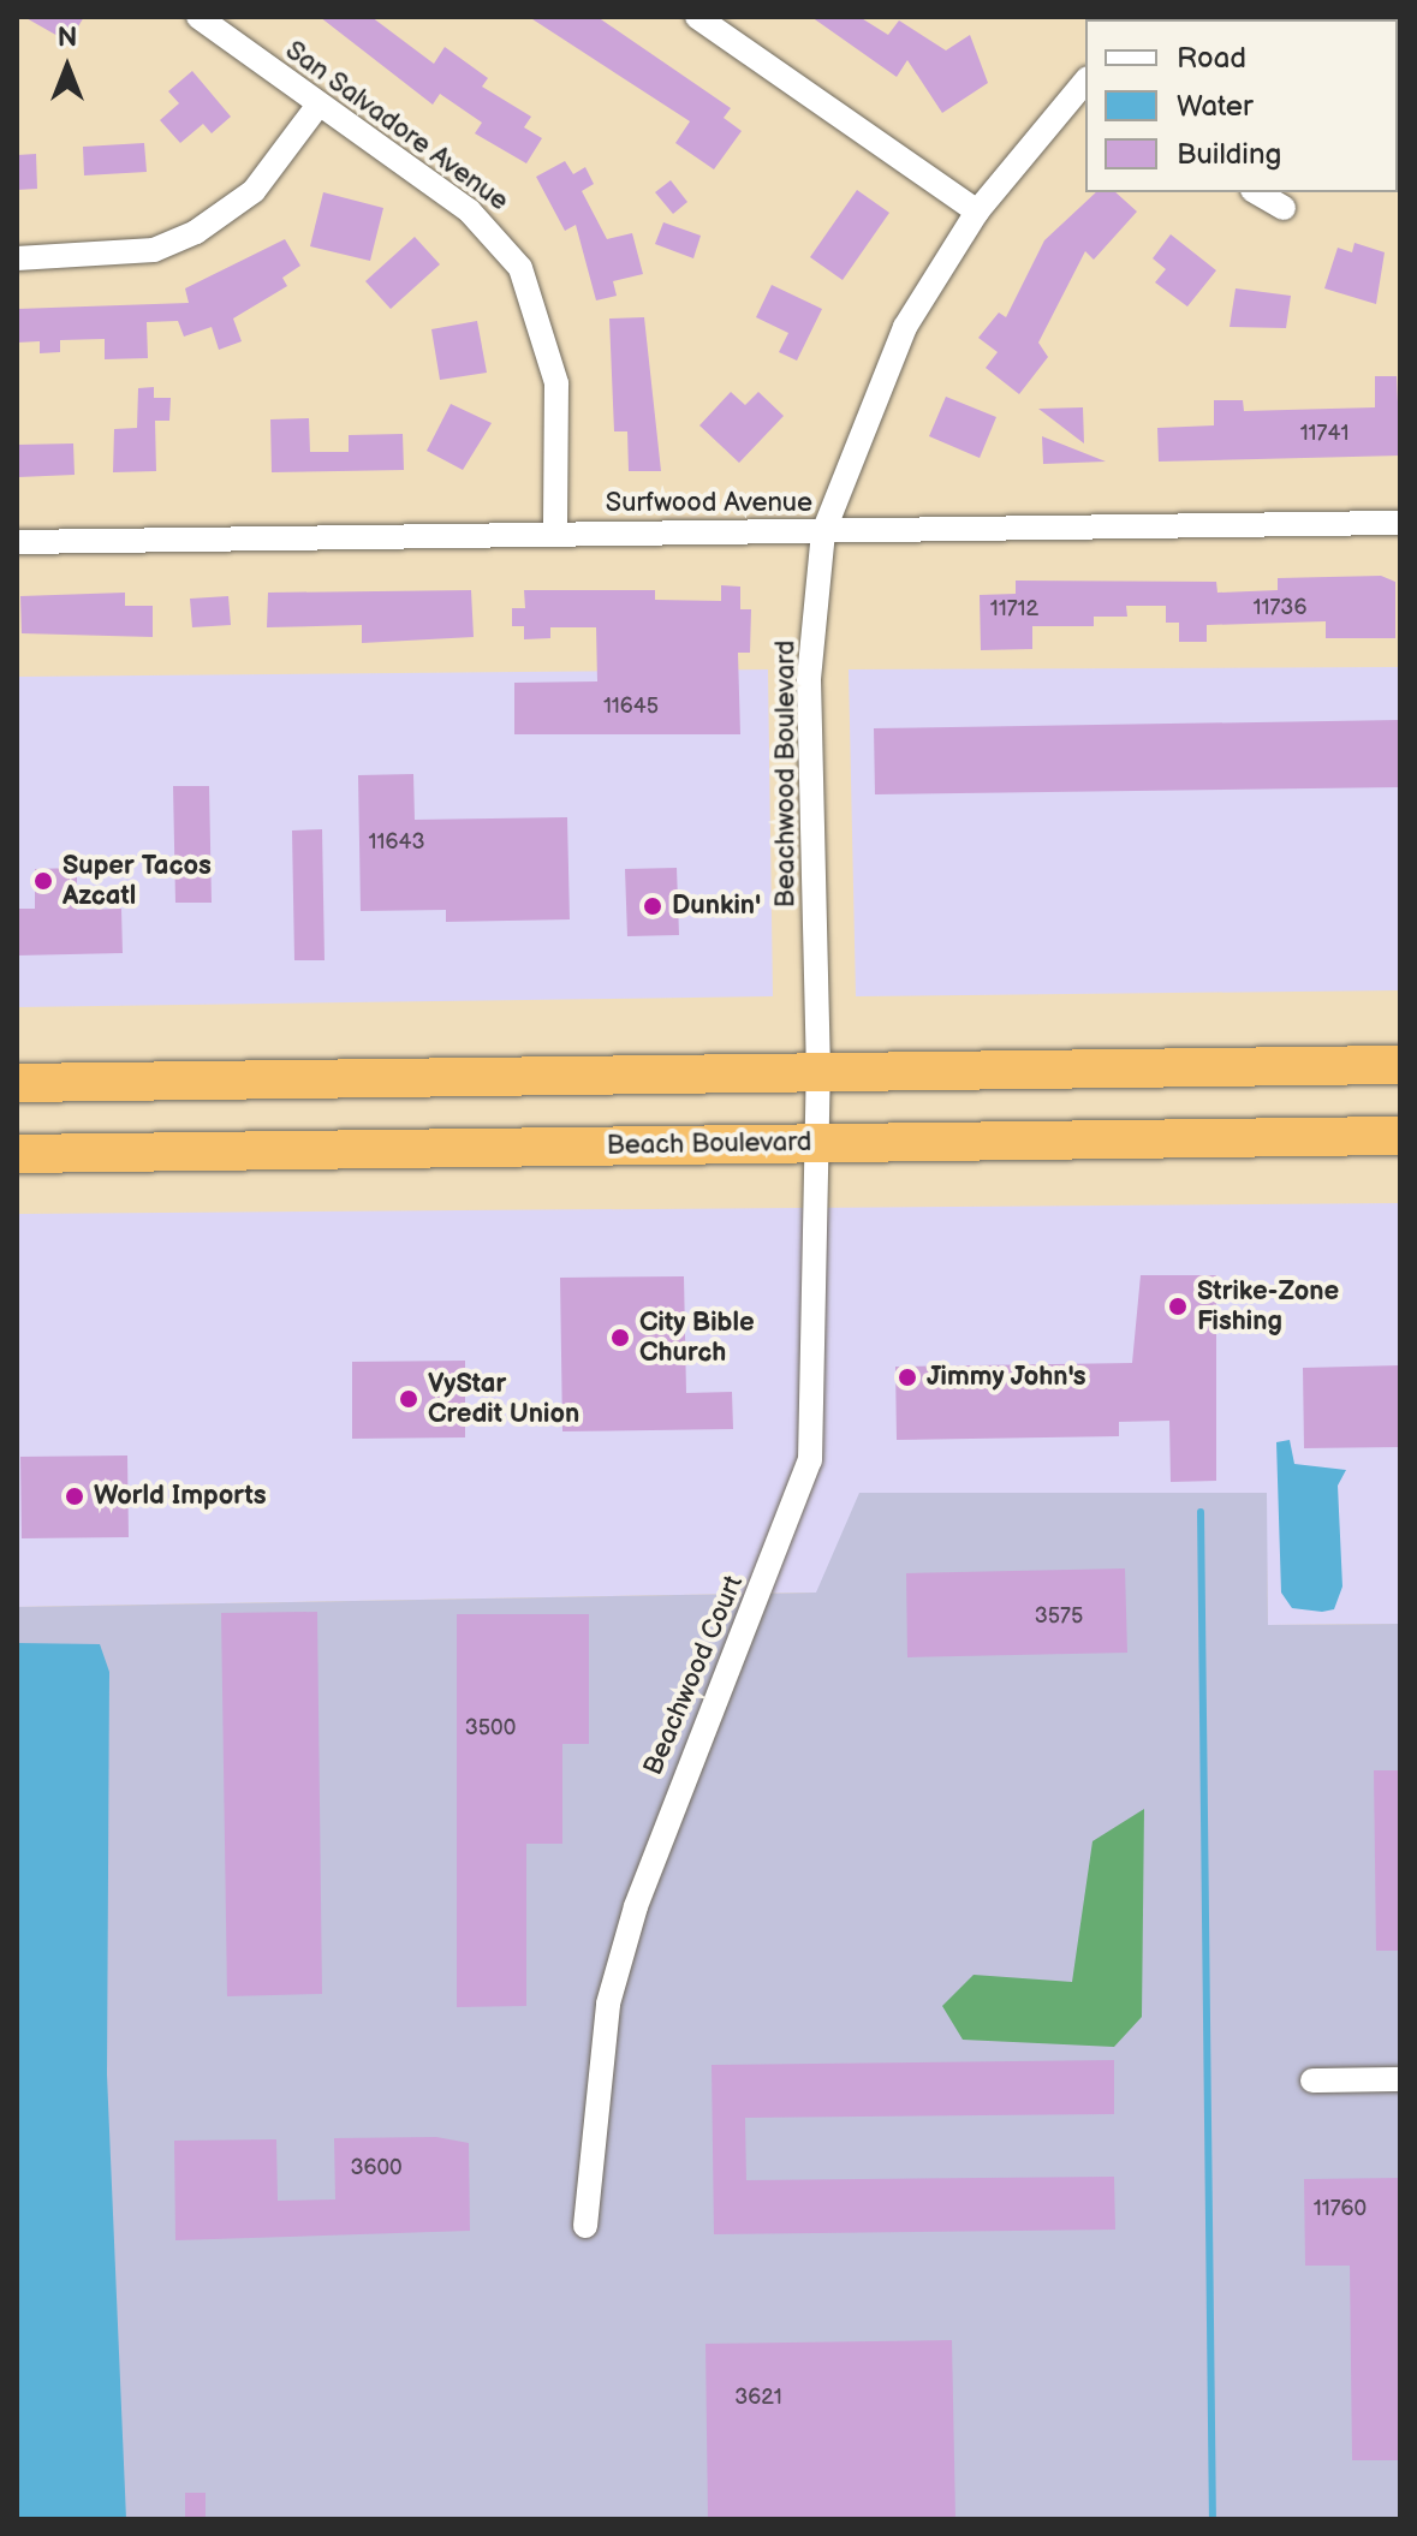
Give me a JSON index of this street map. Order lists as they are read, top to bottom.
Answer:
{
  "streets": {
    "highway": ["Beach Boulevard"],
    "street": [
      "San Salvadore Avenue",
      "Surfwood Avenue",
      "Beachwood Boulevard",
      "Beachwood Court"
    ]
  },
  "crossings": [
    ["San Salvadore Avenue", "Surfwood Avenue"],
    ["Surfwood Avenue", "Beachwood Boulevard"],
    ["Beachwood Boulevard", "Beach Boulevard"],
    ["Beachwood Boulevard", "Beachwood Court"],
    ["Beach Boulevard", "Beachwood Court"]
  ],
  "places": [
    "Super Tacos Azcatl",
    "Dunkin'",
    "Strike-Zone Fishing",
    "City Bible Church",
    "Jimmy John's",
    "VyStar Credit Union",
    "World Imports"
  ],
  "house_numbers": [
    "11741",
    "11736",
    "11712",
    "11645",
    "11643",
    "3575",
    "3500",
    "3600",
    "11760",
    "3621"
  ],
  "legend": ["Road", "Water", "Building"],
  "north": "top"
}
